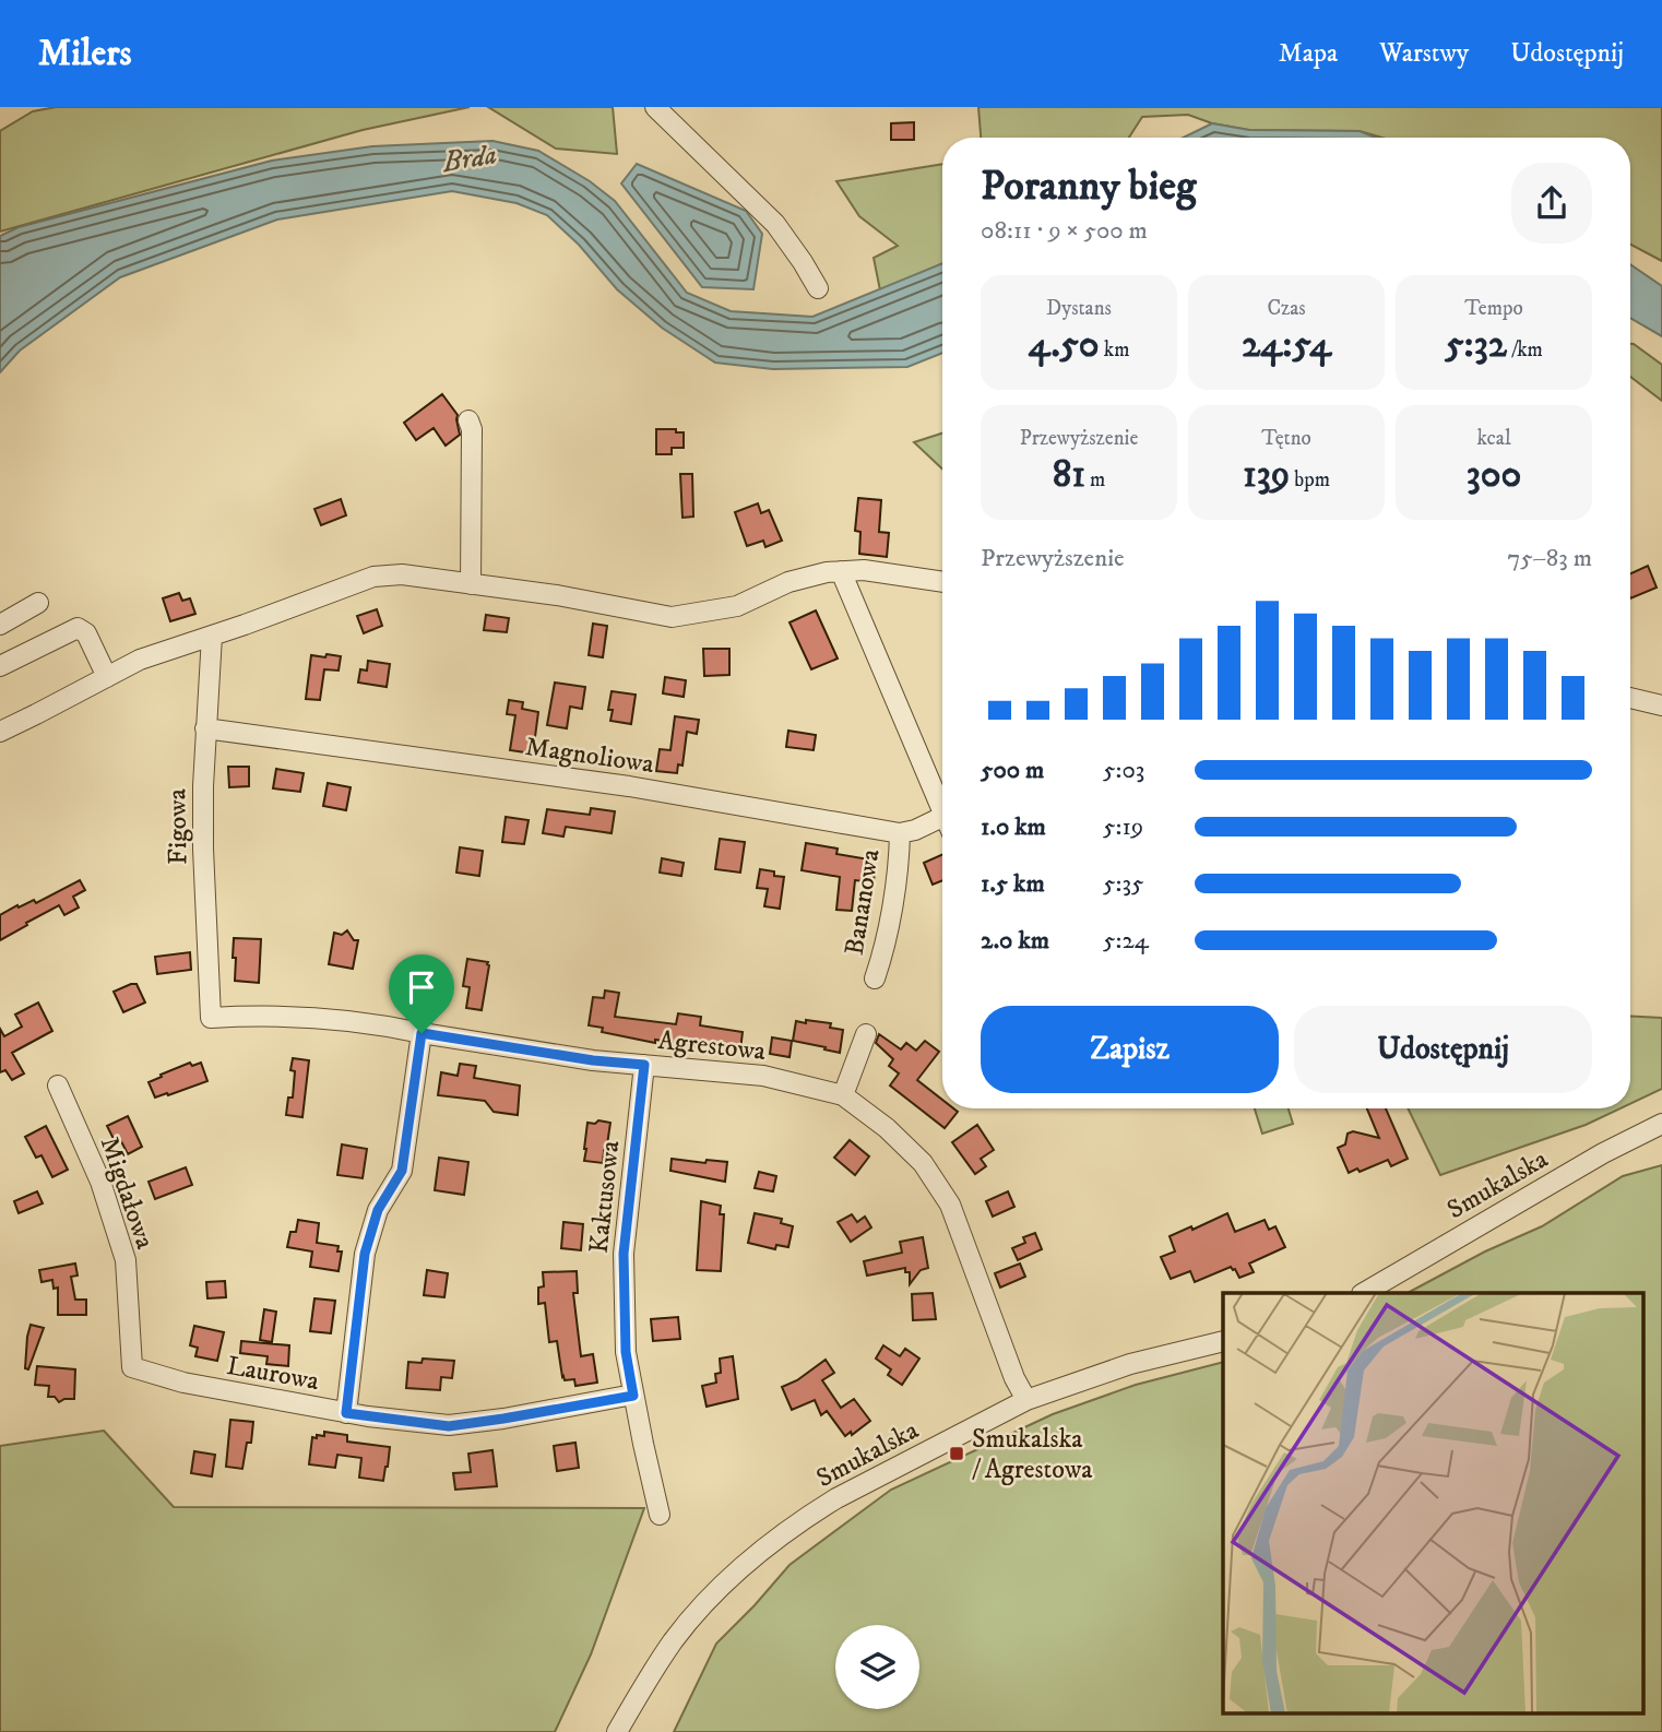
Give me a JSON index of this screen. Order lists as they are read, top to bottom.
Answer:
{
  "streets": {
    "street": [
      "Magnoliowa",
      "Figowa",
      "Bananowa",
      "Agrestowa",
      "Smukalska",
      "Migdałowa",
      "Kaktusowa",
      "Laurowa"
    ]
  },
  "crossings": [
    ["Magnoliowa", "Figowa"],
    ["Magnoliowa", "Bananowa"],
    ["Figowa", "Agrestowa"],
    ["Agrestowa", "Smukalska"],
    ["Agrestowa", "Kaktusowa"],
    ["Migdałowa", "Laurowa"],
    ["Kaktusowa", "Laurowa"]
  ],
  "water": ["Brda"],
  "places": {
    "transit": ["Smukalska / Agrestowa"]
  },
  "page": {
    "header": "Milers",
    "nav": ["Mapa", "Warstwy", "Udostępnij"],
    "heading": ["Poranny bieg", "08:11 · 9 × 500 m"],
    "stats": [
      ["Dystans", "4.50 km"],
      ["Czas", "24:54"],
      ["Tempo", "5:32 /km"],
      ["Przewyższenie", "81 m"],
      ["Tętno", "139 bpm"],
      ["kcal", "300"]
    ],
    "chart": ["Przewyższenie", "75–83 m"],
    "list": [
      {
        "name": "500 m",
        "note": "5:03"
      },
      {
        "name": "1.0 km",
        "note": "5:19"
      },
      {
        "name": "1.5 km",
        "note": "5:35"
      },
      {
        "name": "2.0 km",
        "note": "5:24"
      }
    ],
    "buttons": ["Zapisz", "Udostępnij"]
  }
}
